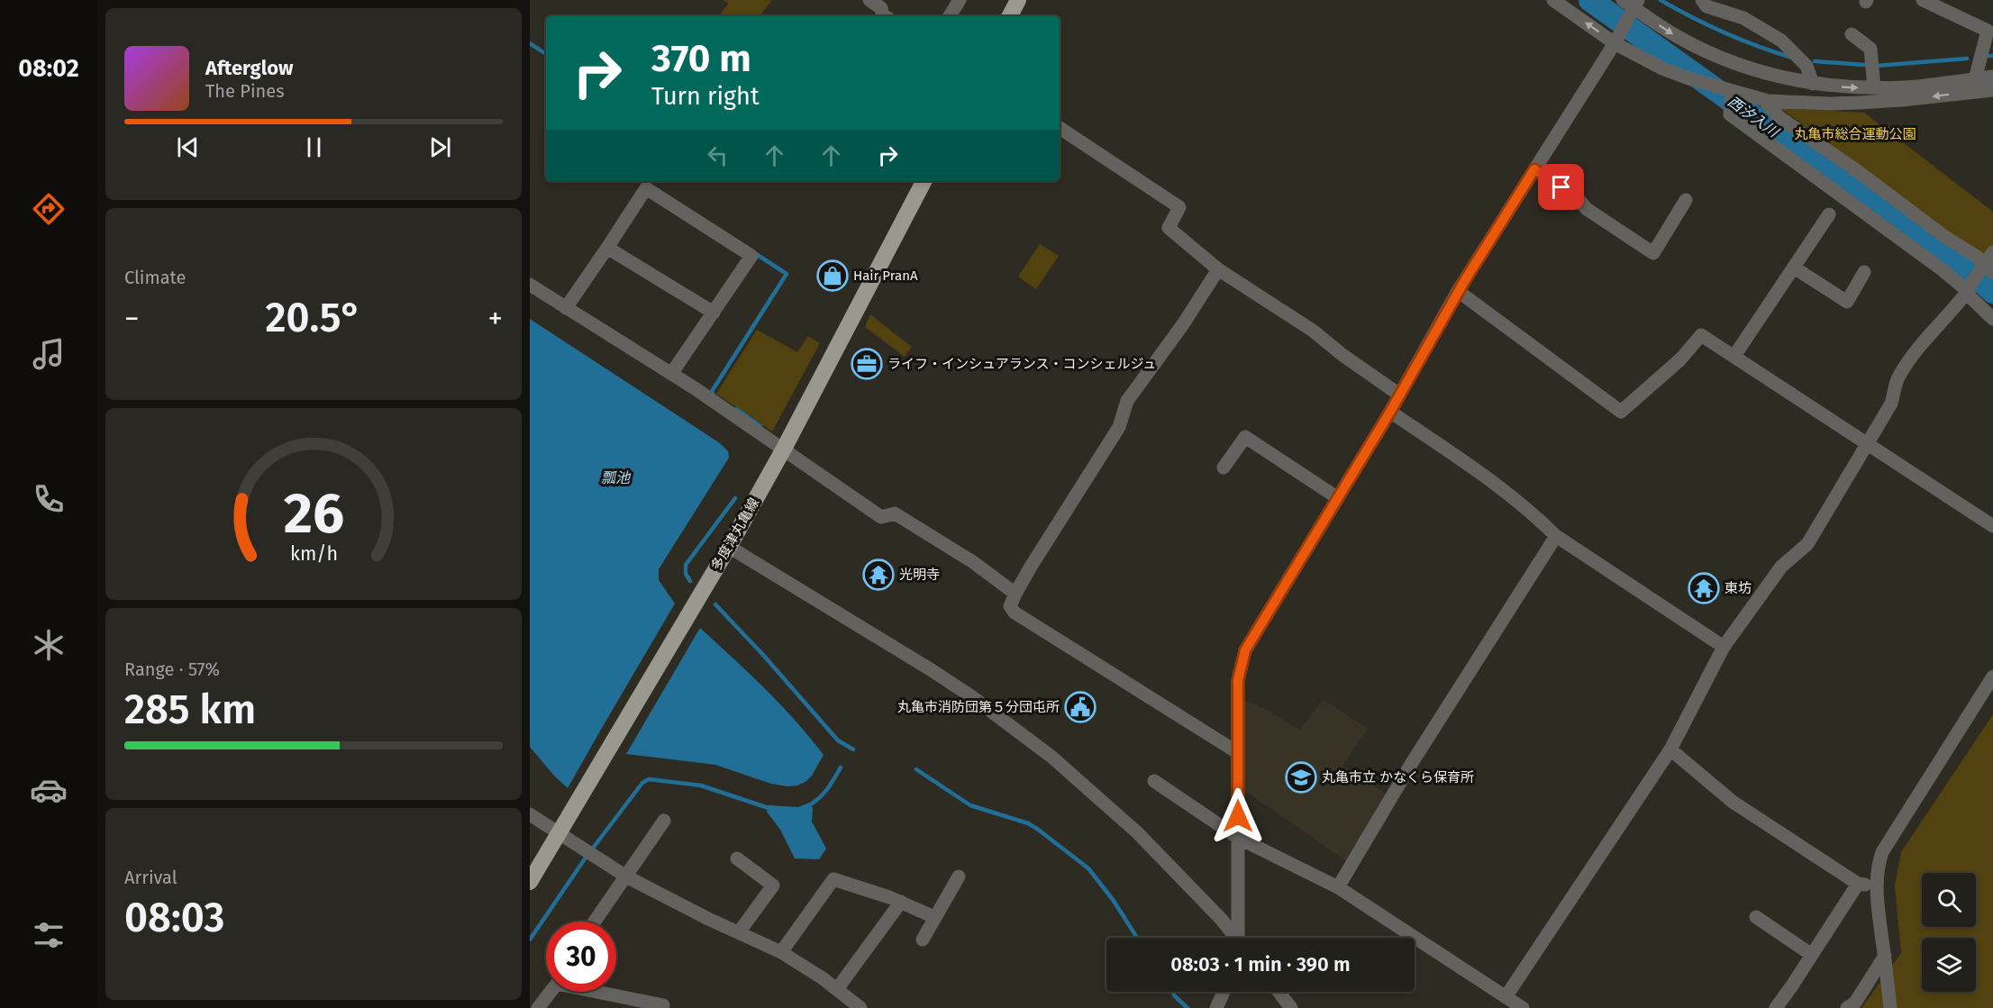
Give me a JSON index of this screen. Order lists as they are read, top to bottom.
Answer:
{
  "streets": {
    "main road": ["多度津丸亀線"]
  },
  "water": ["西汐入川", "瓢池"],
  "parks": ["丸亀市総合運動公園"],
  "places": {
    "shop": ["Hair PranA"],
    "office": ["ライフ・インシュアランス・コンシェルジュ"],
    "temple": ["光明寺", "東坊"],
    "public building": ["丸亀市消防団第５分団屯所"],
    "school or university": ["丸亀市立 かなくら保育所"]
  },
  "page": {
    "tabs": "08:02",
    "turn": ["370 m", "Turn right"],
    "song": ["Afterglow", "The Pines"],
    "tile": [
      "Climate",
      ["Range · 57%", "285 km"],
      ["Arrival", "08:03"]
    ],
    "heat": ["−", "20.5°", "+"],
    "limit": "30",
    "trip": "08:03 · 1 min · 390 m",
    "gauge": ["26", "km/h"]
  }
}
